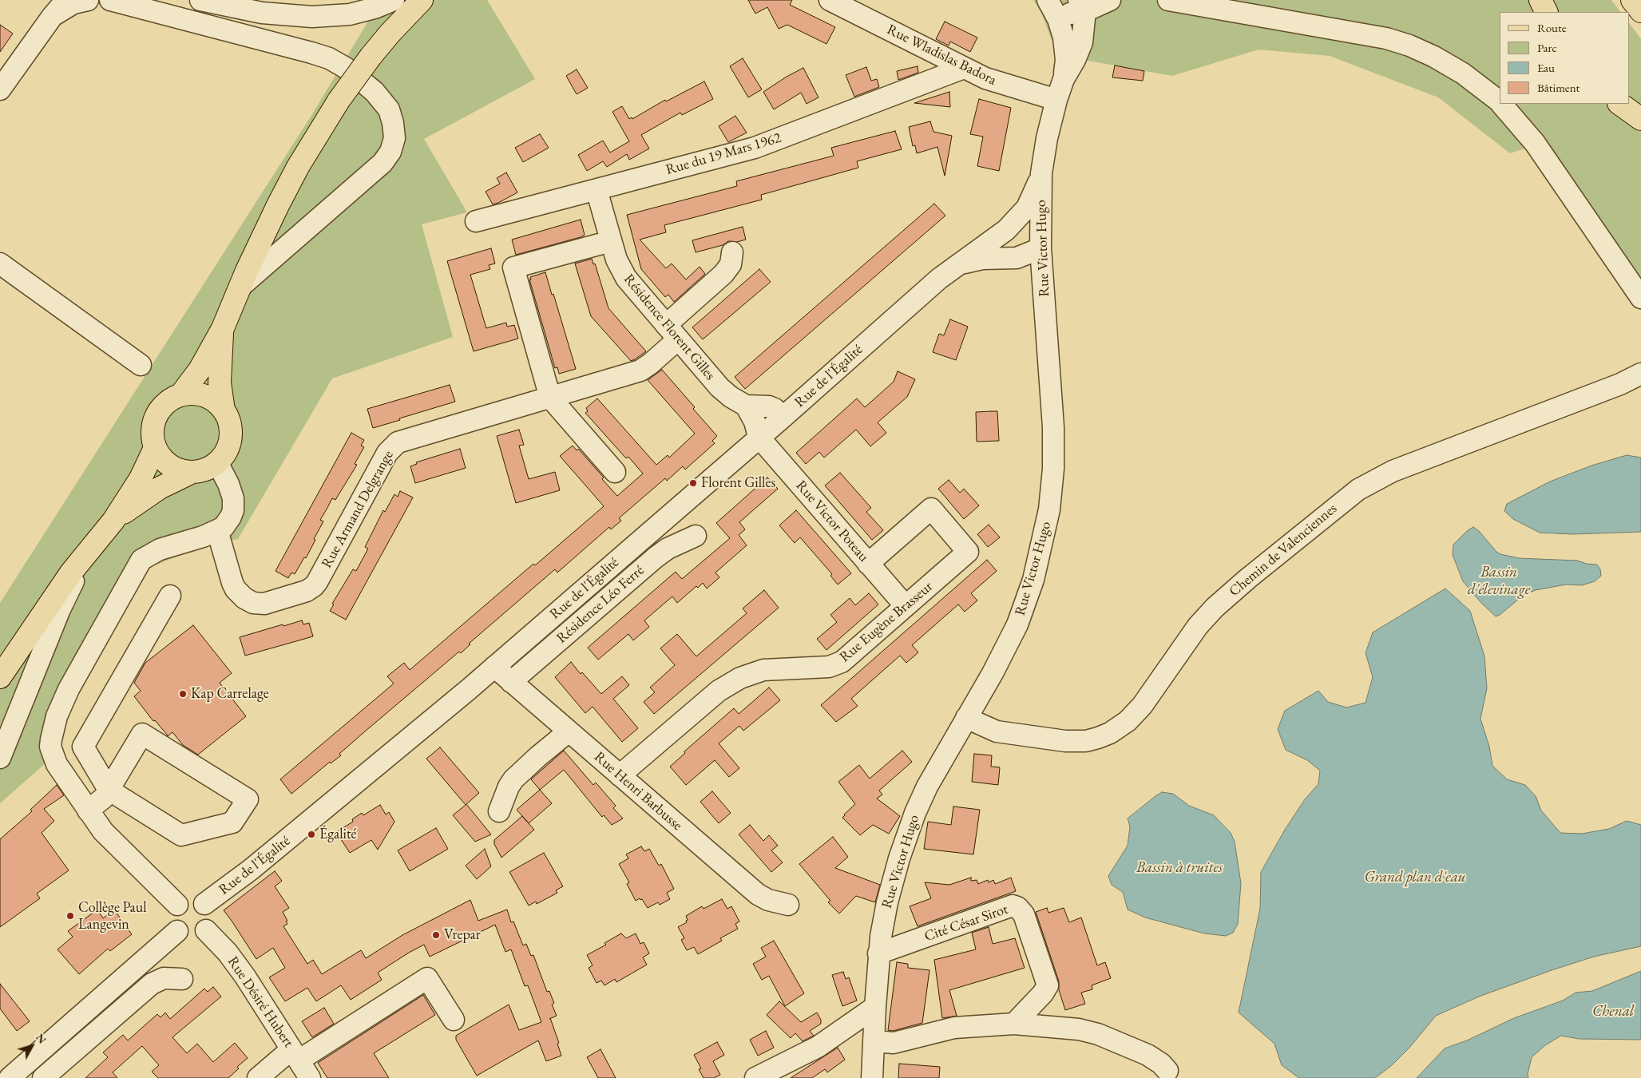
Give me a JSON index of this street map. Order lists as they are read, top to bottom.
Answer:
{
  "streets": {
    "street": [
      "Rue Wladislas Badora",
      "Rue du 19 Mars 1962",
      "Rue Victor Hugo",
      "Résidence Florent Gilles",
      "Rue de l'Égalité",
      "Rue Armand Delgrange",
      "Rue Victor Poteau",
      "Chemin de Valenciennes",
      "Résidence Léo Ferré",
      "Rue Eugène Brasseur",
      "Rue Henri Barbusse",
      "Cité César Sirot",
      "Rue Désiré Hubert"
    ]
  },
  "crossings": [
    ["Rue Wladislas Badora", "Rue du 19 Mars 1962"],
    ["Rue Wladislas Badora", "Rue Victor Hugo"],
    ["Rue du 19 Mars 1962", "Résidence Florent Gilles"],
    ["Rue Victor Hugo", "Rue de l'Égalité"],
    ["Rue Victor Hugo", "Chemin de Valenciennes"],
    ["Rue Victor Hugo", "Cité César Sirot"],
    ["Résidence Florent Gilles", "Rue de l'Égalité"],
    ["Résidence Florent Gilles", "Rue Armand Delgrange"],
    ["Résidence Florent Gilles", "Rue Victor Poteau"],
    ["Rue de l'Égalité", "Rue Victor Poteau"],
    ["Rue de l'Égalité", "Rue Henri Barbusse"],
    ["Rue de l'Égalité", "Rue Désiré Hubert"],
    ["Rue Victor Poteau", "Rue Eugène Brasseur"],
    ["Résidence Léo Ferré", "Rue Henri Barbusse"],
    ["Rue Eugène Brasseur", "Rue Henri Barbusse"]
  ],
  "water": [
    "Bassin d'élevinage",
    "Bassin à truites",
    "Grand plan d'eau",
    "Chenal"
  ],
  "places": [
    "Florent Gilles",
    "Kap Carrelage",
    "Égalité",
    "Collège Paul Langevin",
    "Vrepar"
  ],
  "legend": [
    "Route",
    "Parc",
    "Eau",
    "Bâtiment"
  ],
  "north": "top right"
}
